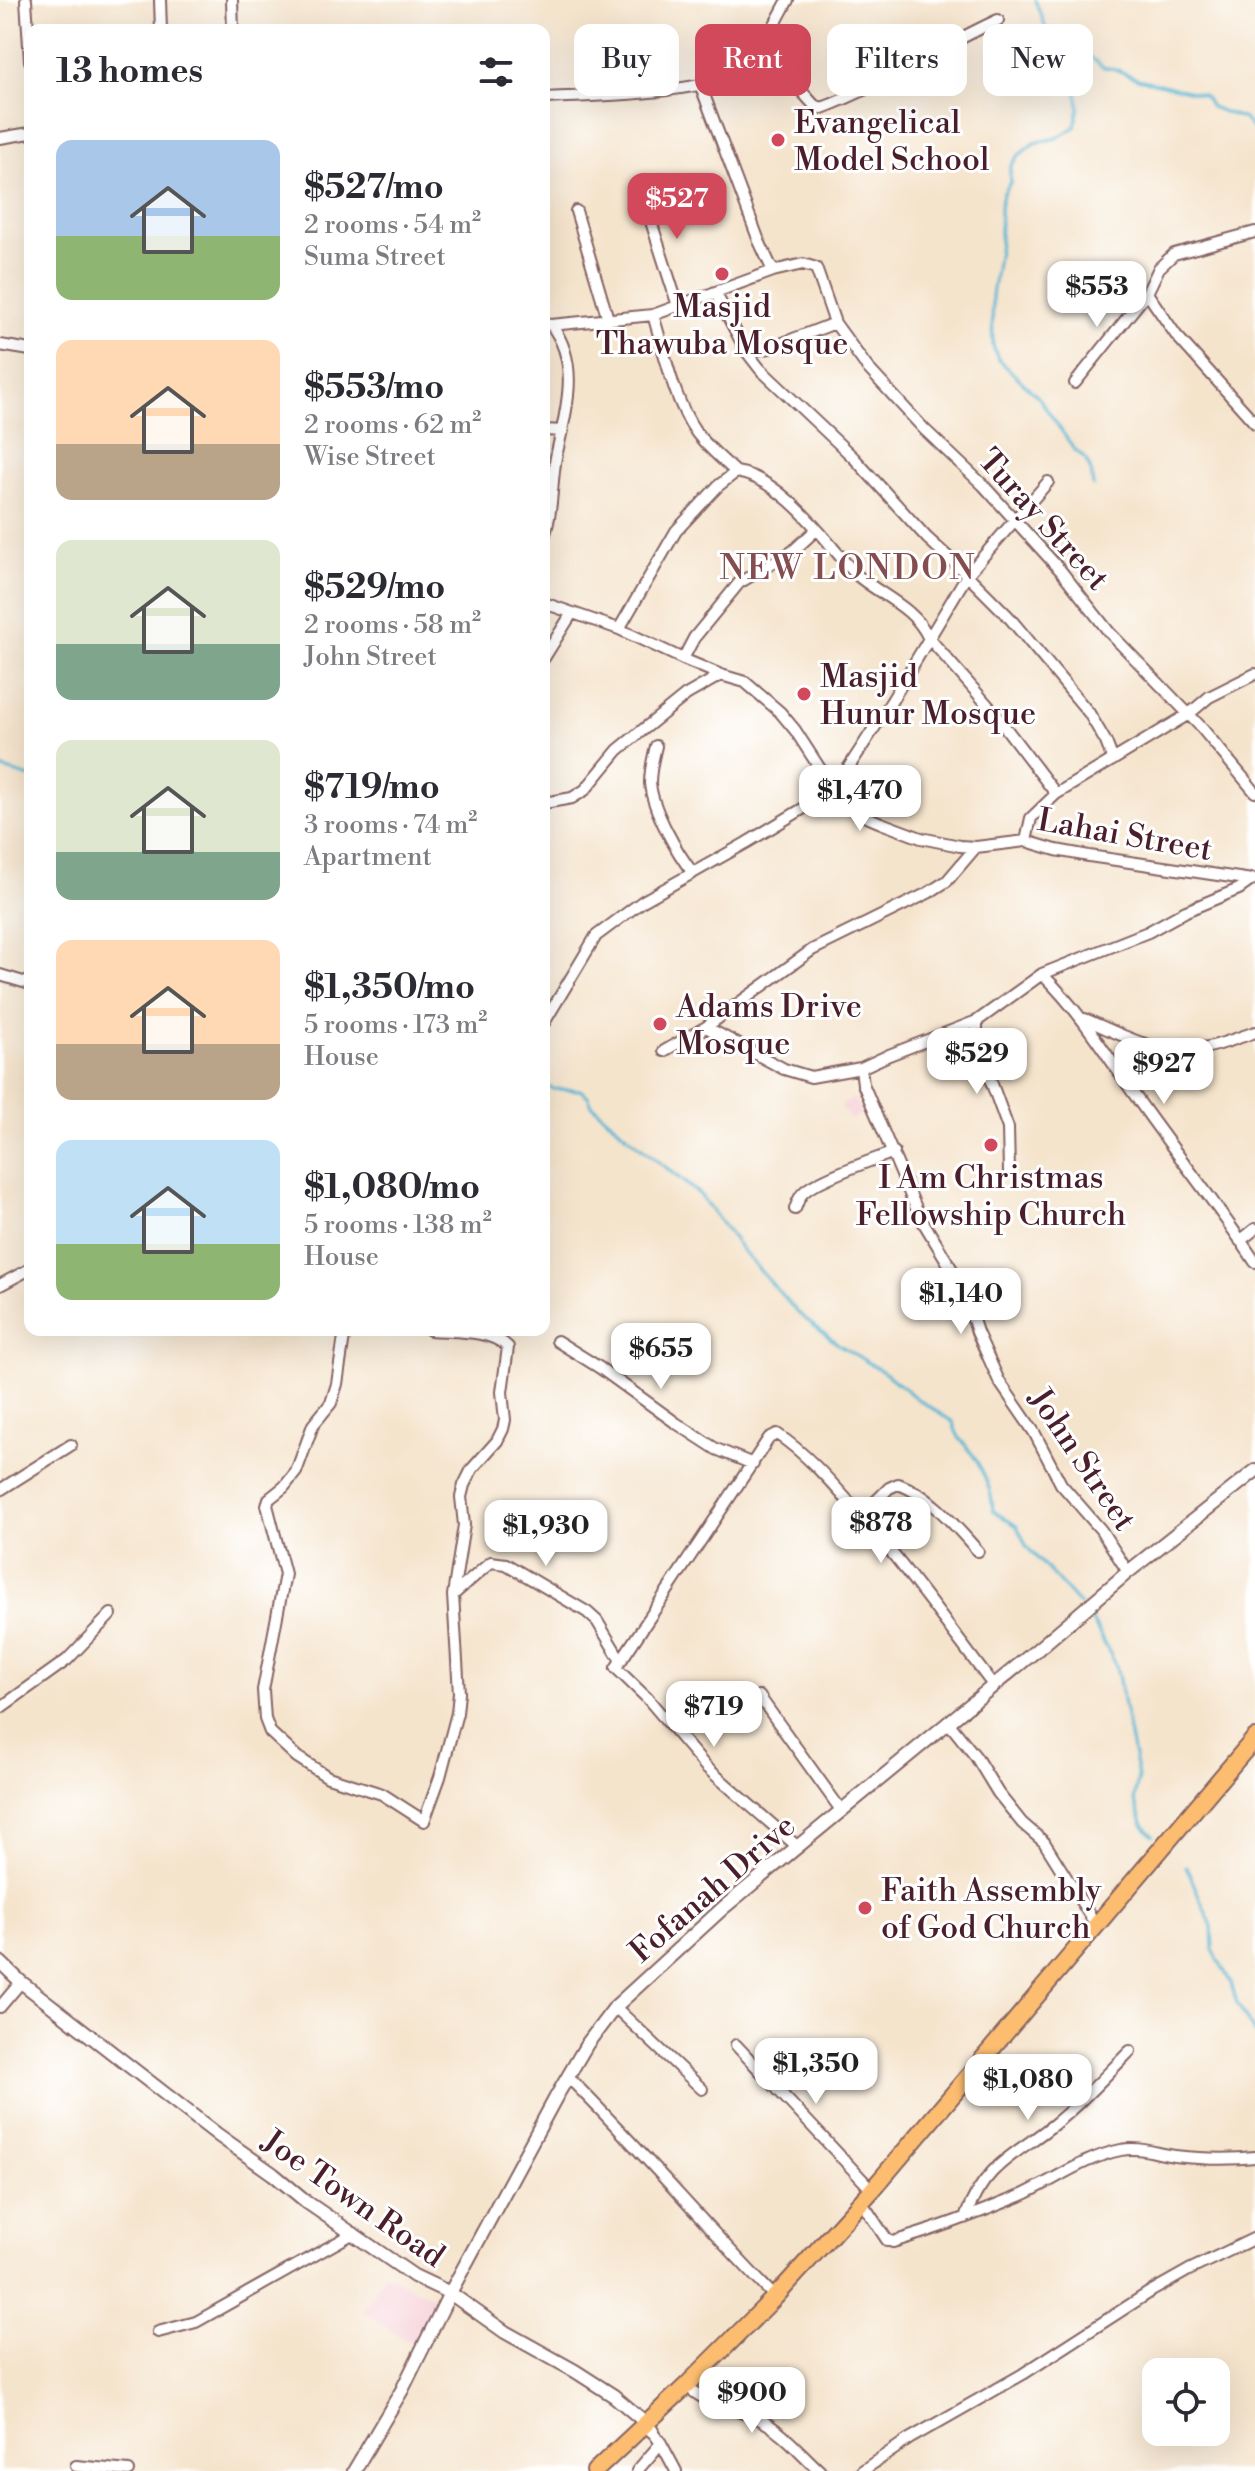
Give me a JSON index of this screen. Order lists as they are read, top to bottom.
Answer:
{
  "streets": {
    "street": [
      "Turay Street",
      "Lahai Street",
      "John Street",
      "Fofanah Drive",
      "Joe Town Road"
    ]
  },
  "crossings": [
    ["John Street", "Fofanah Drive"],
    ["Fofanah Drive", "Joe Town Road"]
  ],
  "districts": ["NEW LONDON"],
  "places": [
    "Evangelical Model School",
    "Masjid Thawuba Mosque",
    "Masjid Hunur Mosque",
    "Adams Drive Mosque",
    "I Am Christmas Fellowship Church",
    "Faith Assembly of God Church"
  ],
  "page": {
    "chip": [
      "Buy",
      "Rent",
      "Filters",
      "New"
    ],
    "heading": "13 homes",
    "list": [
      {
        "name": "$527/mo",
        "note": "2 rooms · 54 m² · Suma Street"
      },
      {
        "name": "$553/mo",
        "note": "2 rooms · 62 m² · Wise Street"
      },
      {
        "name": "$529/mo",
        "note": "2 rooms · 58 m² · John Street"
      },
      {
        "name": "$719/mo",
        "note": "3 rooms · 74 m² · Apartment"
      },
      {
        "name": "$1,350/mo",
        "note": "5 rooms · 173 m² · House"
      },
      {
        "name": "$1,080/mo",
        "note": "5 rooms · 138 m² · House"
      }
    ],
    "price": [
      "$527",
      "$553",
      "$1,470",
      "$529",
      "$927",
      "$1,140",
      "$655",
      "$878",
      "$1,930",
      "$719",
      "$1,350",
      "$1,080",
      "$900"
    ]
  }
}
